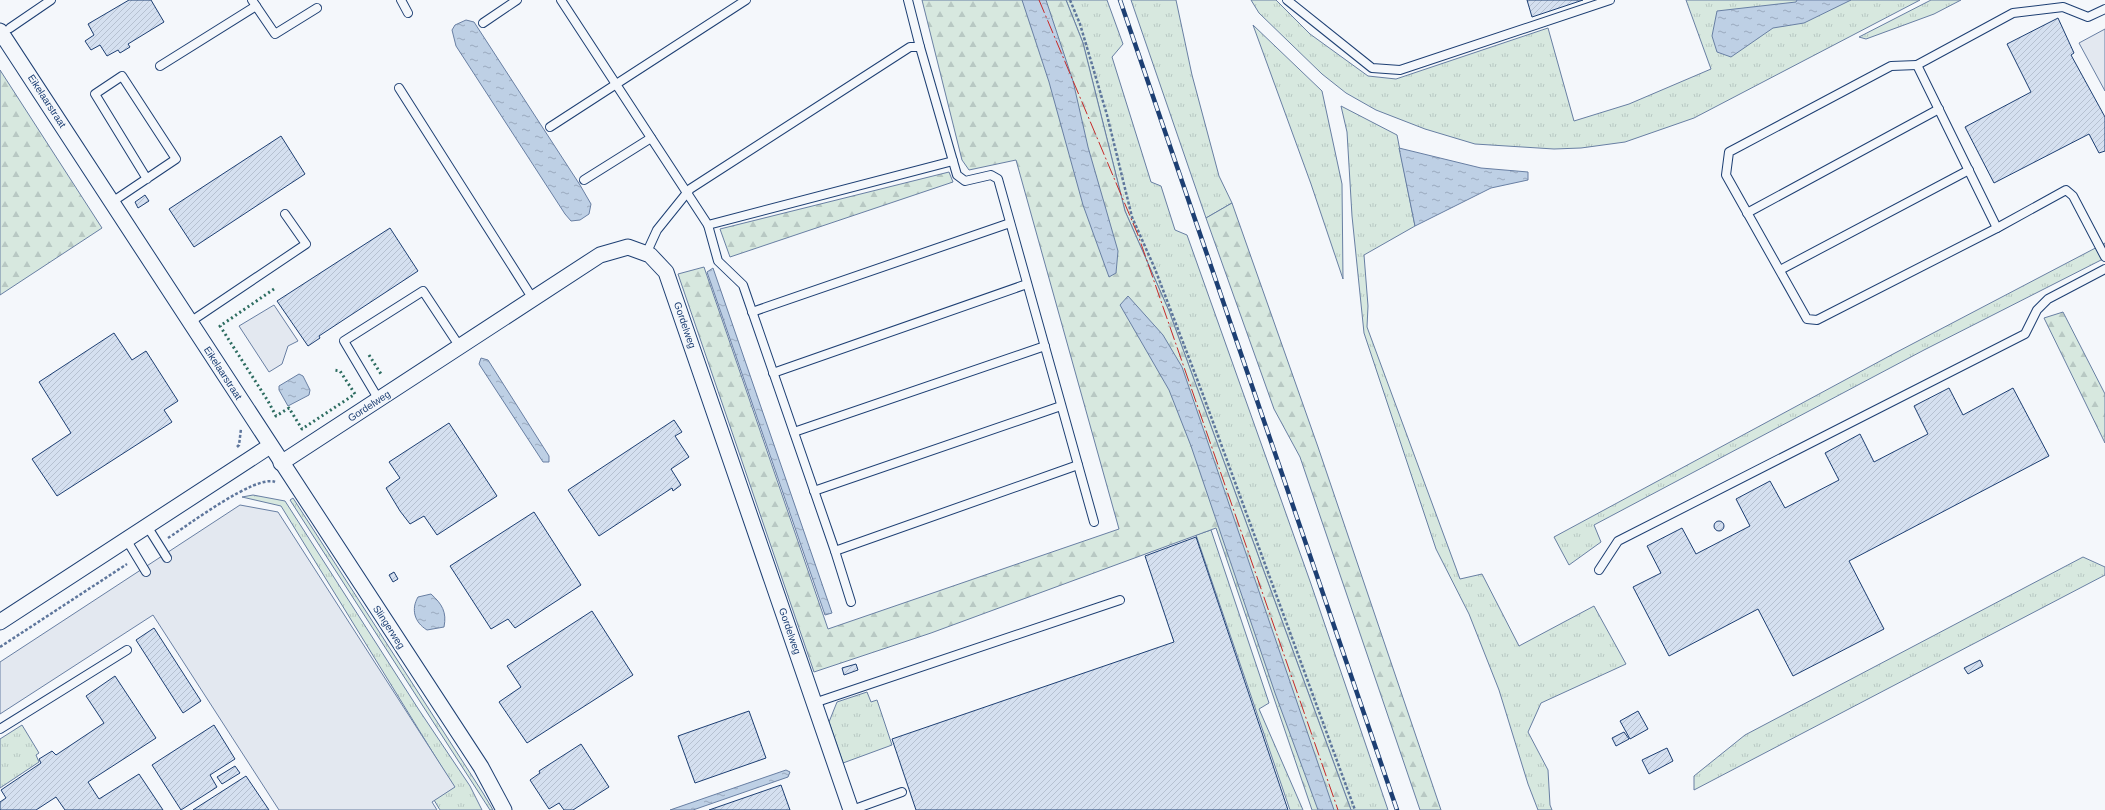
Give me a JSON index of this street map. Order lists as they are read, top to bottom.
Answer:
{
  "streets": {
    "street": ["Eikelaarstraat", "Gordelweg", "Slingerweg"]
  },
  "crossings": [
    ["Eikelaarstraat", "Slingerweg"],
    ["Gordelweg", "Slingerweg"]
  ]
}
